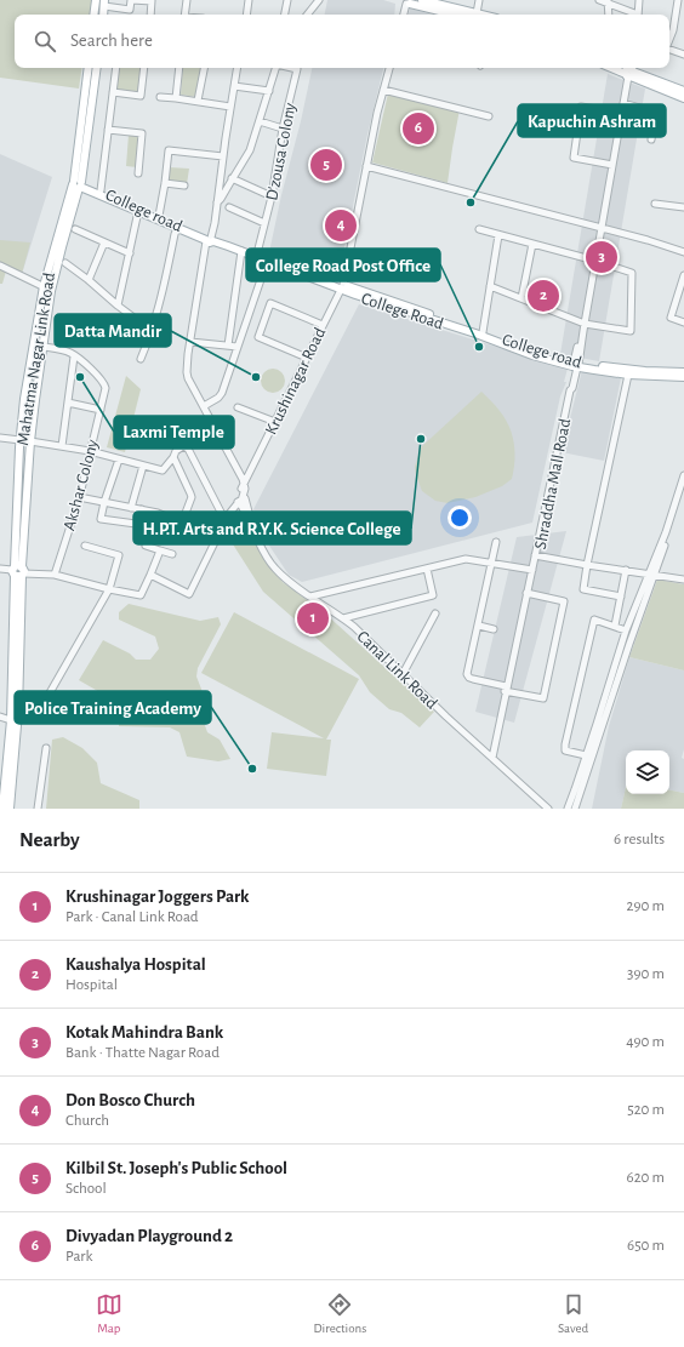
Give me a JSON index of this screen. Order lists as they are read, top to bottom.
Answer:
{
  "streets": {
    "main road": ["College road", "College Road", "Mahatma Nagar Link Road"],
    "street": [
      "D'zousa Colony",
      "Krushinagar Road",
      "Shraddha Mall Road",
      "Akshar Colony",
      "Canal Link Road"
    ]
  },
  "crossings": [
    ["D'zousa Colony", "College road"],
    ["College road", "College Road"],
    ["College road", "Mahatma Nagar Link Road"],
    ["College road", "Krushinagar Road"],
    ["College road", "Shraddha Mall Road"],
    ["College road", "Canal Link Road"],
    ["College Road", "Mahatma Nagar Link Road"],
    ["College Road", "Krushinagar Road"],
    ["College Road", "Shraddha Mall Road"],
    ["College Road", "Canal Link Road"],
    ["Mahatma Nagar Link Road", "Akshar Colony"],
    ["Krushinagar Road", "Canal Link Road"],
    ["Shraddha Mall Road", "Canal Link Road"]
  ],
  "places": [
    "Kapuchin Ashram",
    "College Road Post Office",
    "Laxmi Temple",
    "Datta Mandir",
    "H.P.T. Arts and R.Y.K. Science College",
    "Police Training Academy"
  ],
  "page": {
    "search": "Search here",
    "pins": [
      "6",
      "5",
      "4",
      "3",
      "2",
      "1"
    ],
    "heading": ["Nearby", "6 results"],
    "list": [
      {
        "mark": "1",
        "name": "Krushinagar Joggers Park",
        "note": "Park · Canal Link Road",
        "value": "290 m"
      },
      {
        "mark": "2",
        "name": "Kaushalya Hospital",
        "note": "Hospital",
        "value": "390 m"
      },
      {
        "mark": "3",
        "name": "Kotak Mahindra Bank",
        "note": "Bank · Thatte Nagar Road",
        "value": "490 m"
      },
      {
        "mark": "4",
        "name": "Don Bosco Church",
        "note": "Church",
        "value": "520 m"
      },
      {
        "mark": "5",
        "name": "Kilbil St. Joseph's Public School",
        "note": "School",
        "value": "620 m"
      },
      {
        "mark": "6",
        "name": "Divyadan Playground 2",
        "note": "Park",
        "value": "650 m"
      }
    ],
    "nav": ["Map", "Directions", "Saved"]
  }
}
